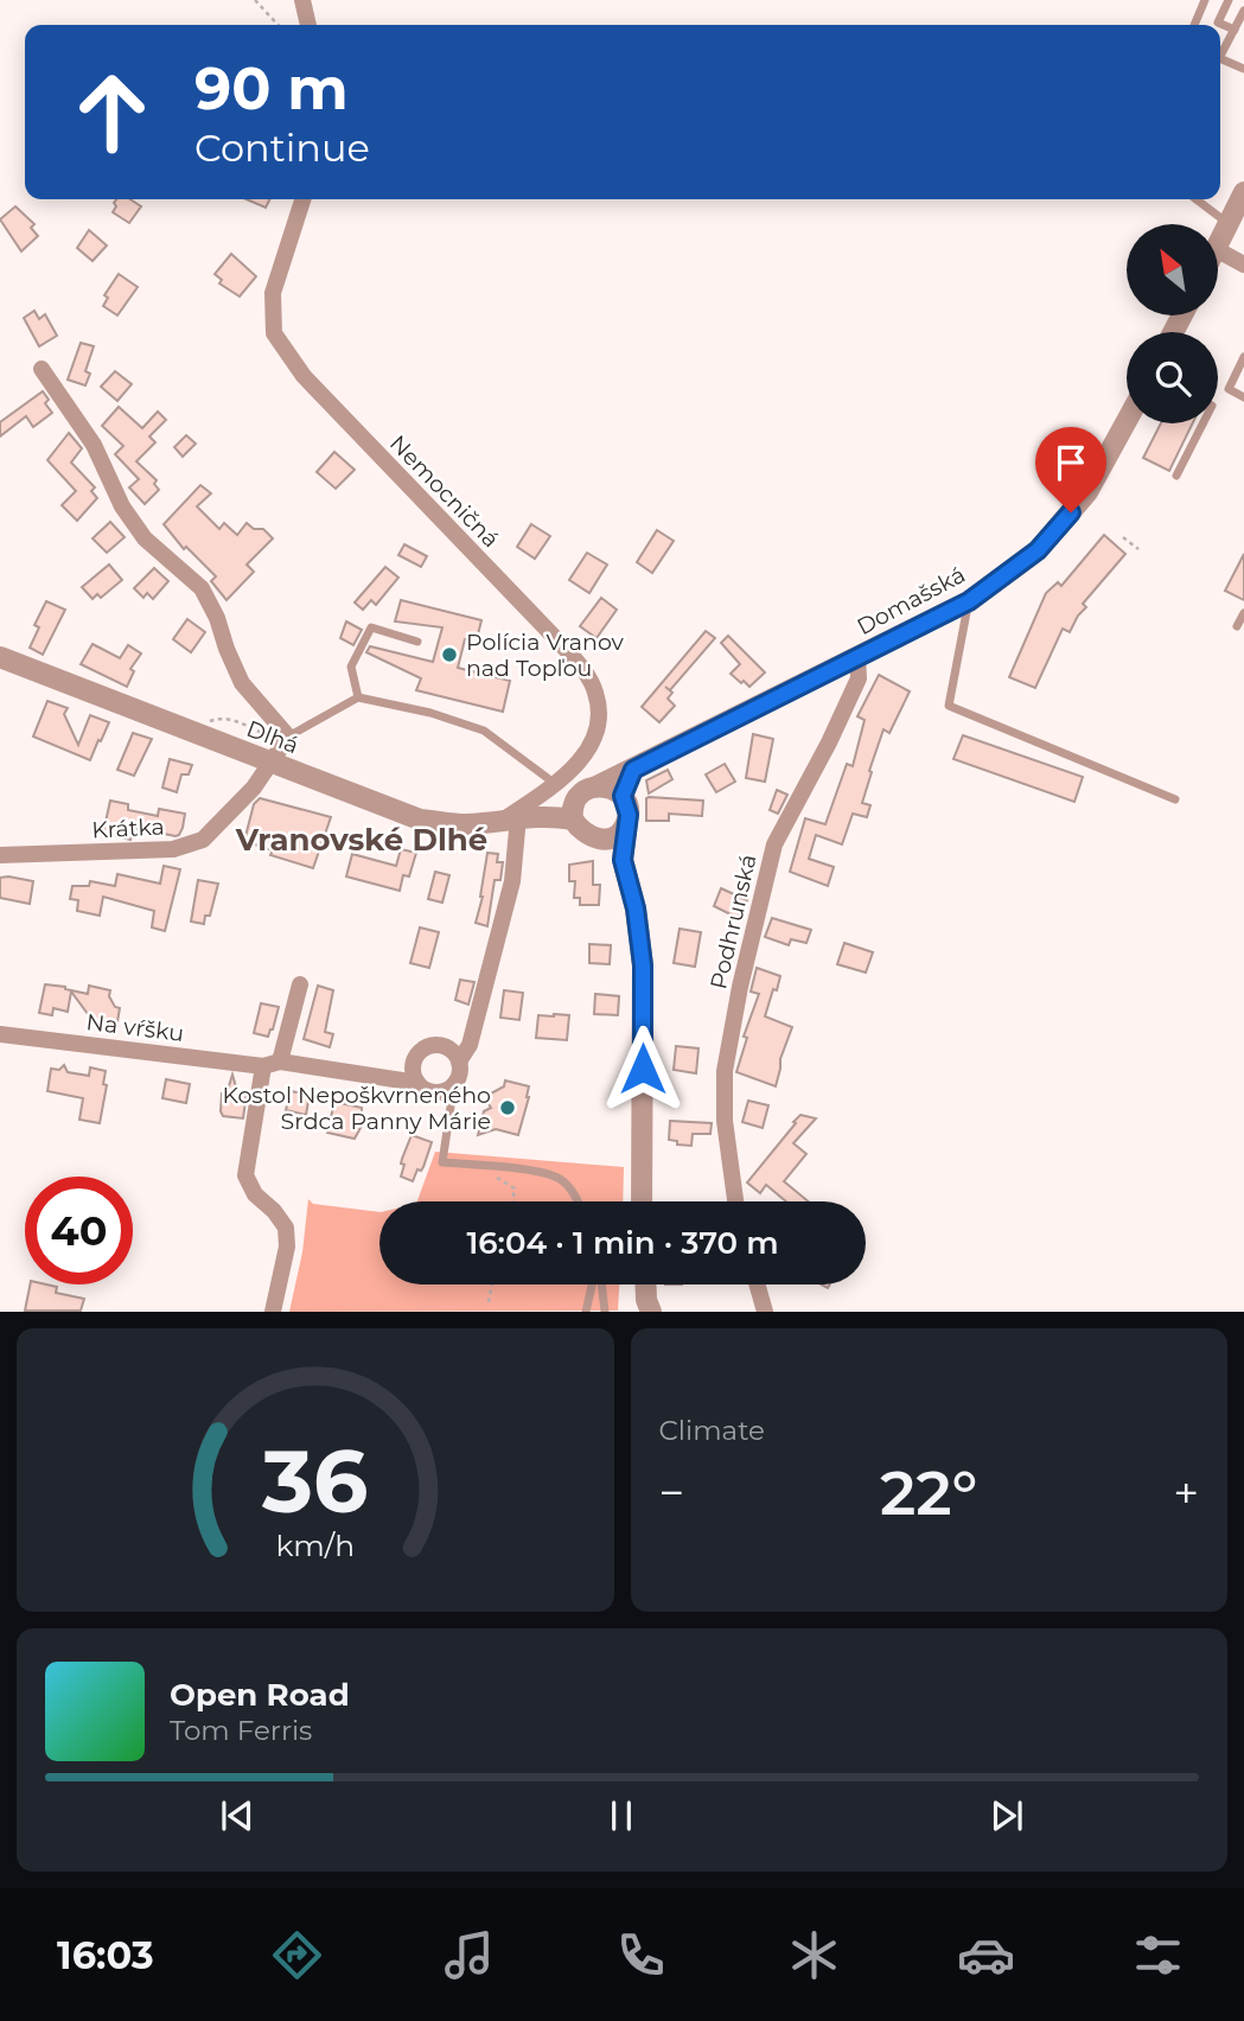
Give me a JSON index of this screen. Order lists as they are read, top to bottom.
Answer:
{
  "streets": {
    "street": [
      "Nemocničná",
      "Domašská",
      "Dlhá",
      "Krátka",
      "Podhrunská",
      "Na vŕšku"
    ]
  },
  "crossings": [
    ["Nemocničná", "Domašská"],
    ["Nemocničná", "Dlhá"],
    ["Domašská", "Dlhá"],
    ["Domašská", "Podhrunská"],
    ["Dlhá", "Krátka"]
  ],
  "districts": ["Vranovské Dlhé"],
  "places": ["Polícia Vranov nad Topľou", "Kostol Nepoškvrneného Srdca Panny Márie"],
  "north": "top left",
  "page": {
    "turn": ["90 m", "Continue"],
    "limit": "40",
    "trip": "16:04 · 1 min · 370 m",
    "tile": "Climate",
    "heat": ["−", "22°", "+"],
    "song": ["Open Road", "Tom Ferris"],
    "tabs": "16:03",
    "gauge": ["36", "km/h"]
  }
}
